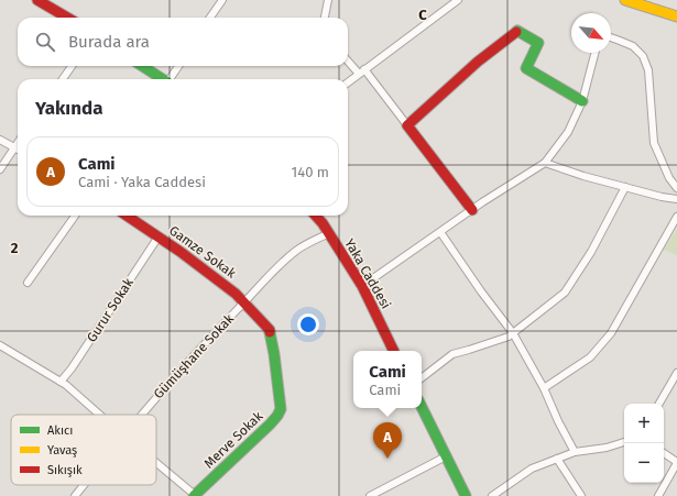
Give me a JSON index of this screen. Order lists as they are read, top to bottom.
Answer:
{
  "streets": {
    "street": [
      "Gamze Sokak",
      "Yaka Caddesi",
      "Gurur Sokak",
      "Gümüşhane Sokak",
      "Merve Sokak"
    ]
  },
  "crossings": [
    ["Gamze Sokak", "Gurur Sokak"],
    ["Gamze Sokak", "Gümüşhane Sokak"],
    ["Gamze Sokak", "Merve Sokak"],
    ["Yaka Caddesi", "Gümüşhane Sokak"],
    ["Gümüşhane Sokak", "Merve Sokak"]
  ],
  "legend": ["Akıcı", "Yavaş", "Sıkışık"],
  "north": "bottom right",
  "page": {
    "search": "Burada ara",
    "heading": "Yakında",
    "list": [
      {
        "mark": "A",
        "name": "Cami",
        "note": "Cami · Yaka Caddesi",
        "value": "140 m"
      }
    ],
    "popup": ["Cami", "Cami"],
    "map_buttons": ["+", "−"],
    "pins": "A"
  },
  "grid": {
    "columns": ["C"],
    "rows": ["2"]
  }
}
